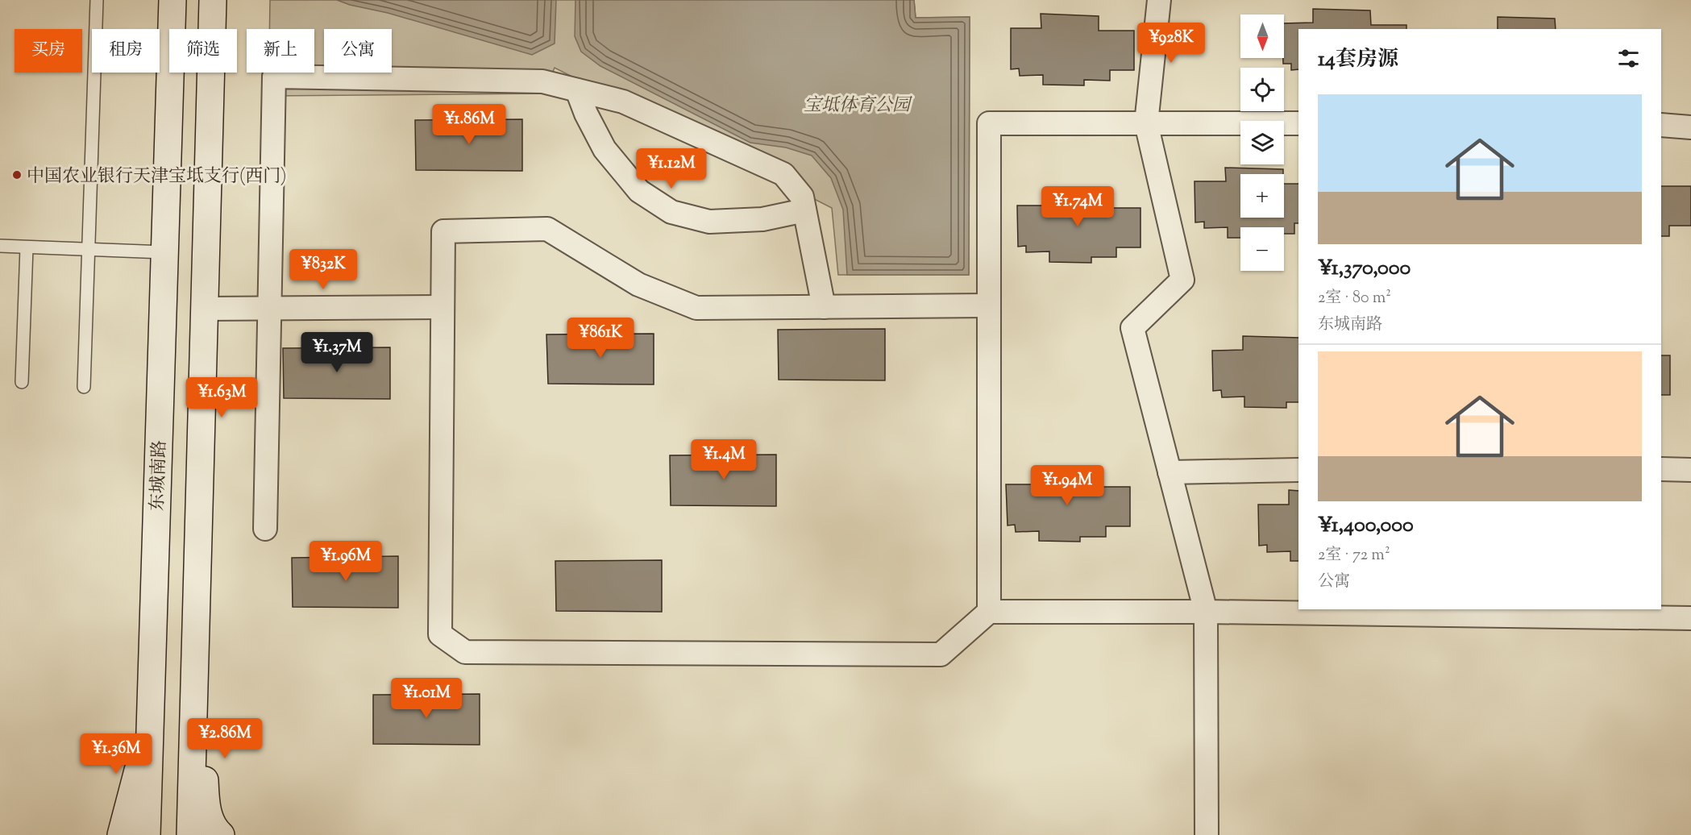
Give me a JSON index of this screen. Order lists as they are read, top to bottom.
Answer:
{
  "streets": {
    "main road": ["东城南路"]
  },
  "parks": ["宝坻体育公园"],
  "places": ["中国农业银行天津宝坻支行(西门)"],
  "north": "bottom",
  "page": {
    "map_buttons": ["+", "−"],
    "price": [
      "¥928K",
      "¥1.86M",
      "¥1.12M",
      "¥1.74M",
      "¥832K",
      "¥861K",
      "¥1.37M",
      "¥1.63M",
      "¥1.4M",
      "¥1.94M",
      "¥1.96M",
      "¥1.01M",
      "¥2.86M",
      "¥1.36M"
    ],
    "chip": [
      "买房",
      "租房",
      "筛选",
      "新上",
      "公寓"
    ],
    "heading": "14套房源",
    "list": [
      {
        "name": "¥1,370,000",
        "note": "2室 · 80 m² · 东城南路"
      },
      {
        "name": "¥1,400,000",
        "note": "2室 · 72 m² · 公寓"
      }
    ]
  }
}
